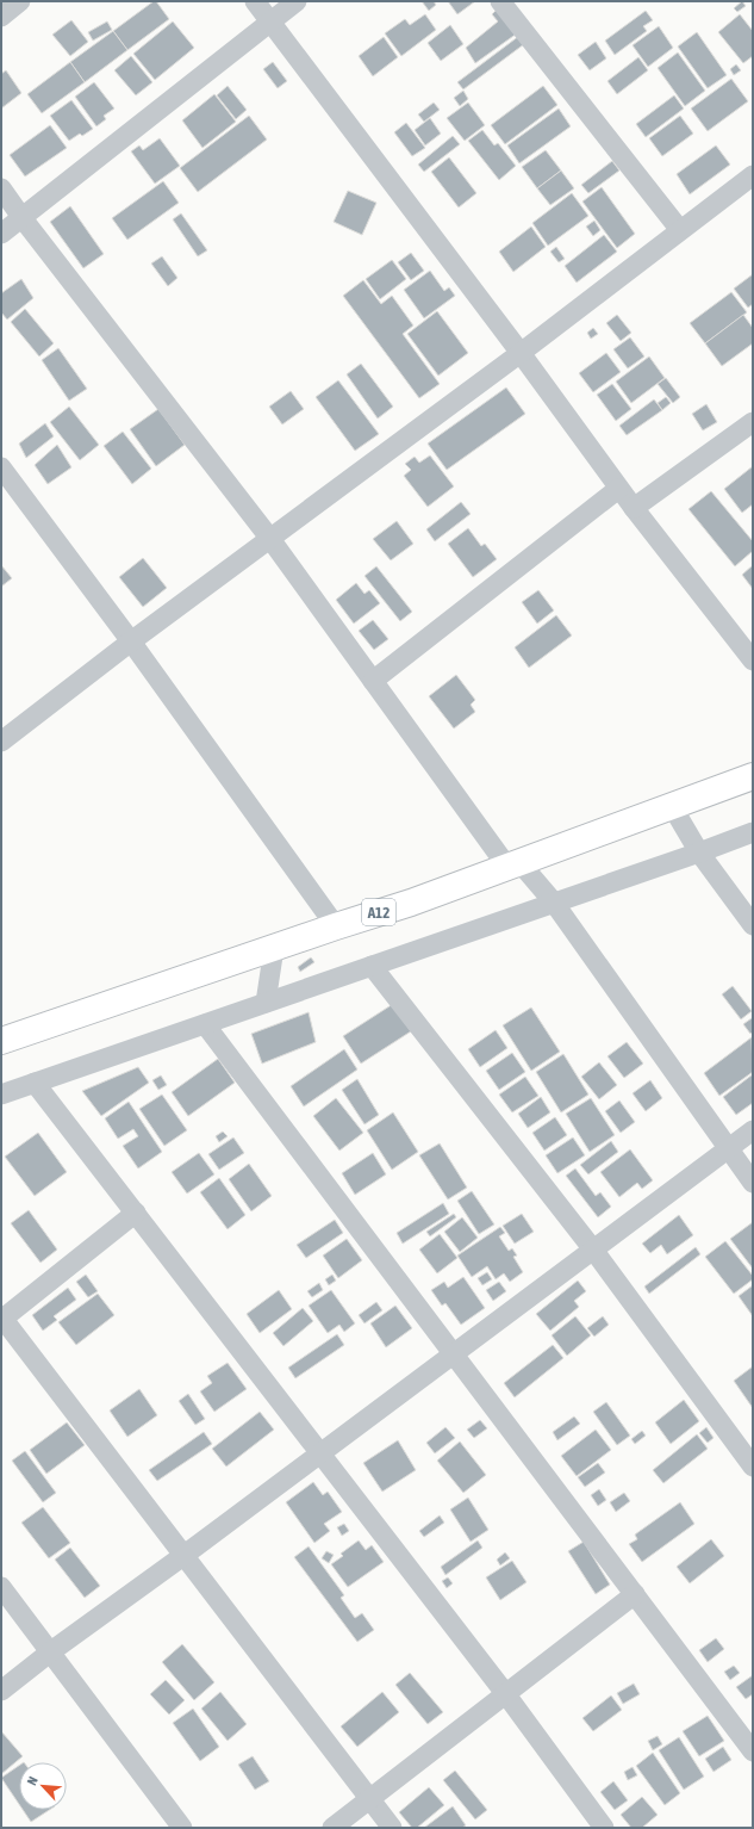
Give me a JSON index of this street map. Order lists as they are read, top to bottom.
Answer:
{
  "streets": {
    "main road": ["A12"]
  },
  "north": "top left"
}
